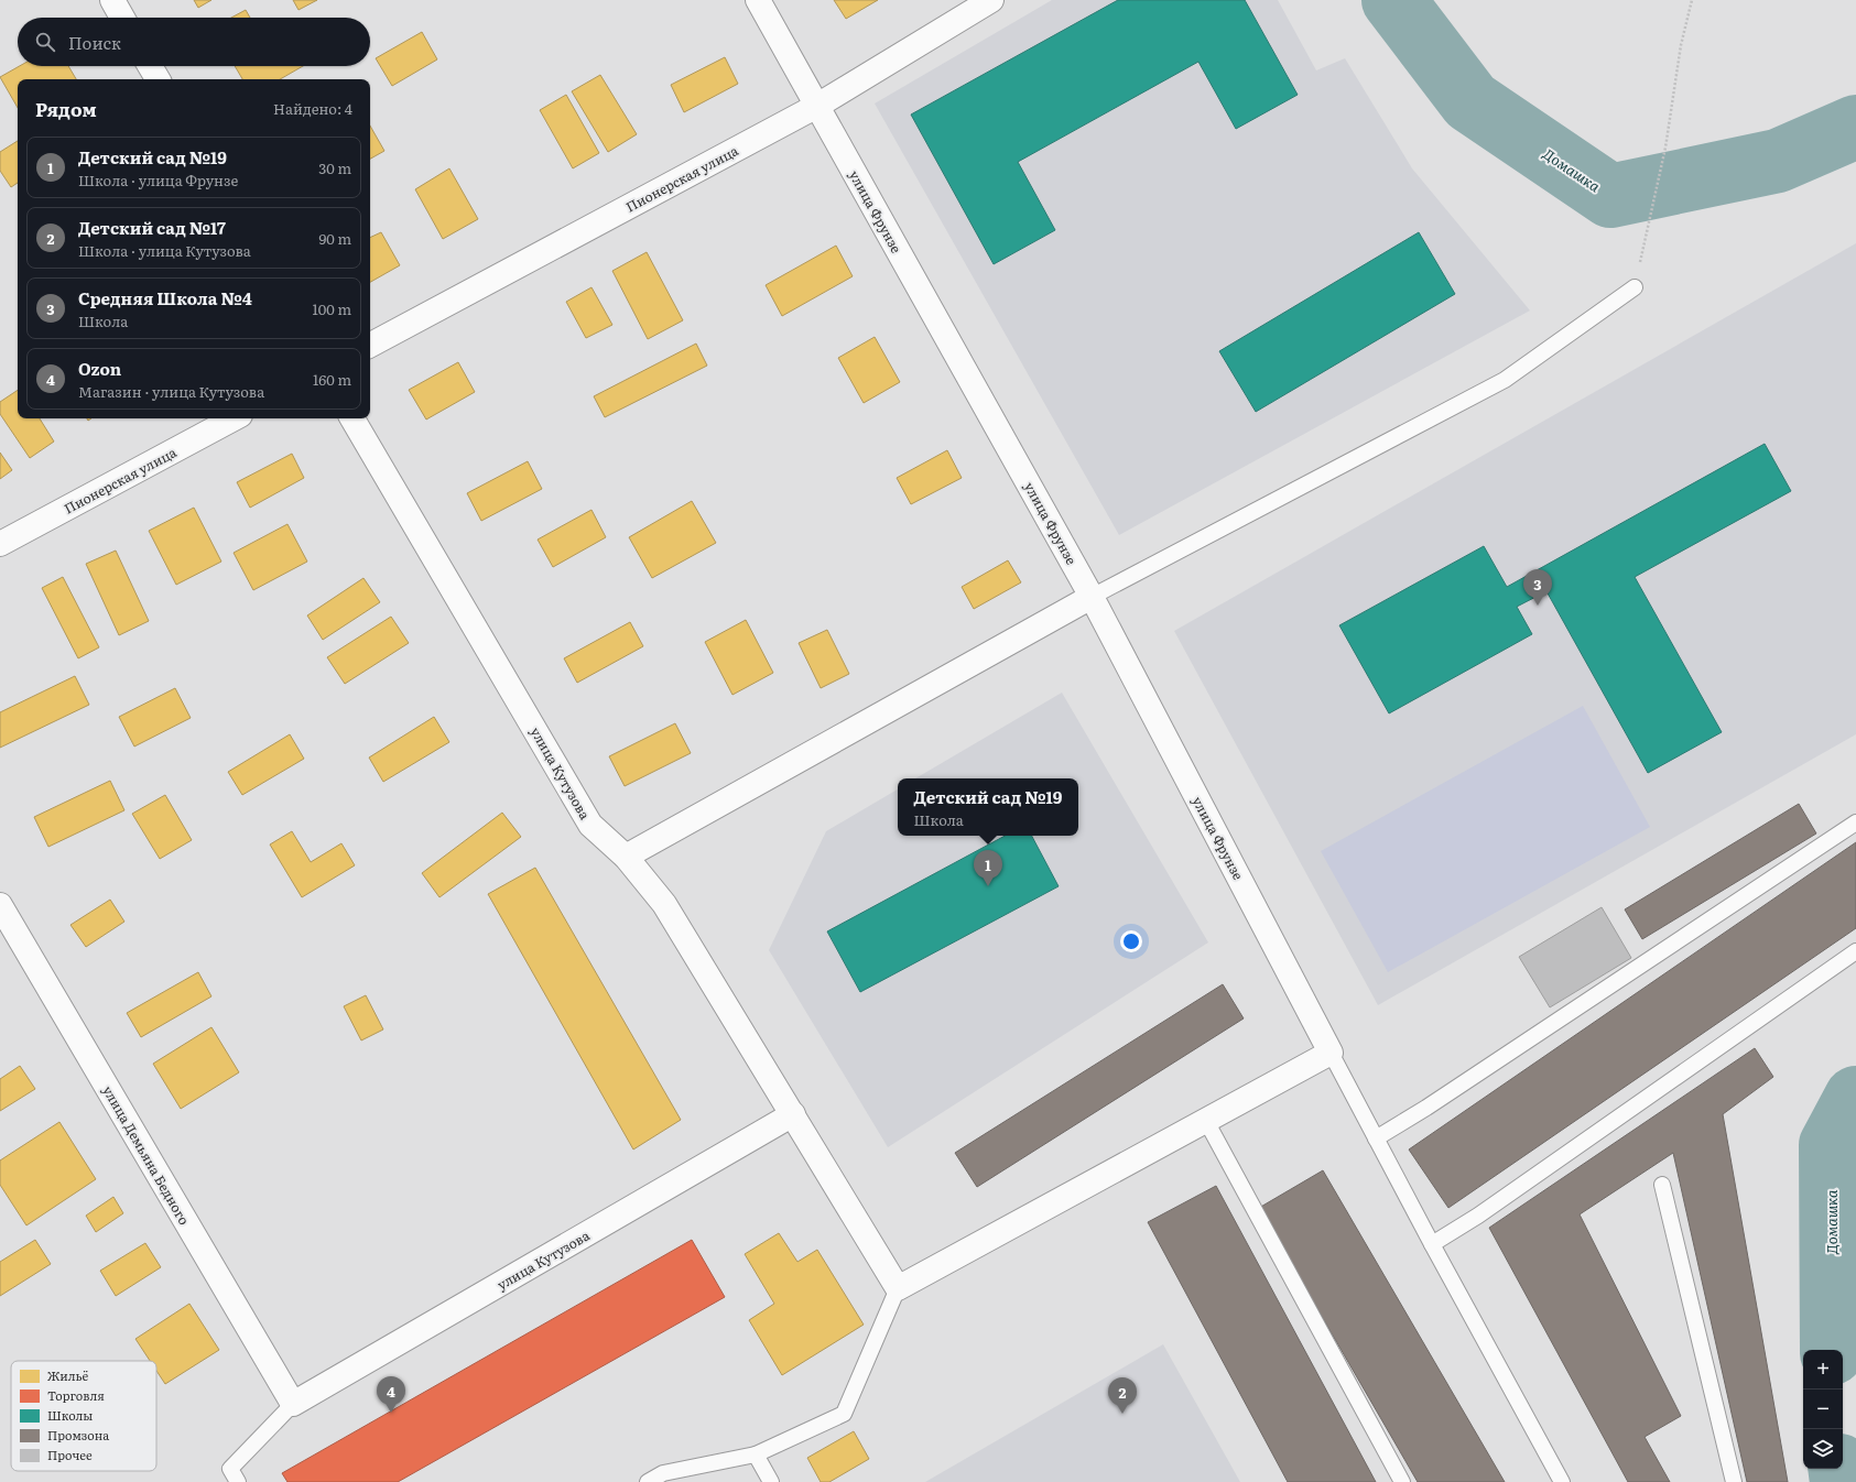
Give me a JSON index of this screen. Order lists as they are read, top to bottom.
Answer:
{
  "streets": {
    "street": [
      "Пионерская улица",
      "улица Фрунзе",
      "улица Кутузова",
      "улица Демьяна Бедного"
    ]
  },
  "crossings": [
    ["Пионерская улица", "улица Фрунзе"],
    ["улица Кутузова", "улица Демьяна Бедного"]
  ],
  "water": ["Домашка"],
  "legend": [
    "Жильё",
    "Торговля",
    "Школы",
    "Промзона",
    "Прочее"
  ],
  "page": {
    "search": "Поиск",
    "heading": ["Рядом", "Найдено: 4"],
    "list": [
      {
        "mark": "1",
        "name": "Детский сад №19",
        "note": "Школа · улица Фрунзе",
        "value": "30 m"
      },
      {
        "mark": "2",
        "name": "Детский сад №17",
        "note": "Школа · улица Кутузова",
        "value": "90 m"
      },
      {
        "mark": "3",
        "name": "Средняя Школа №4",
        "note": "Школа",
        "value": "100 m"
      },
      {
        "mark": "4",
        "name": "Ozon",
        "note": "Магазин · улица Кутузова",
        "value": "160 m"
      }
    ],
    "pins": [
      "3",
      "1",
      "4",
      "2"
    ],
    "popup": ["Детский сад №19", "Школа"],
    "map_buttons": ["+", "−"]
  }
}
